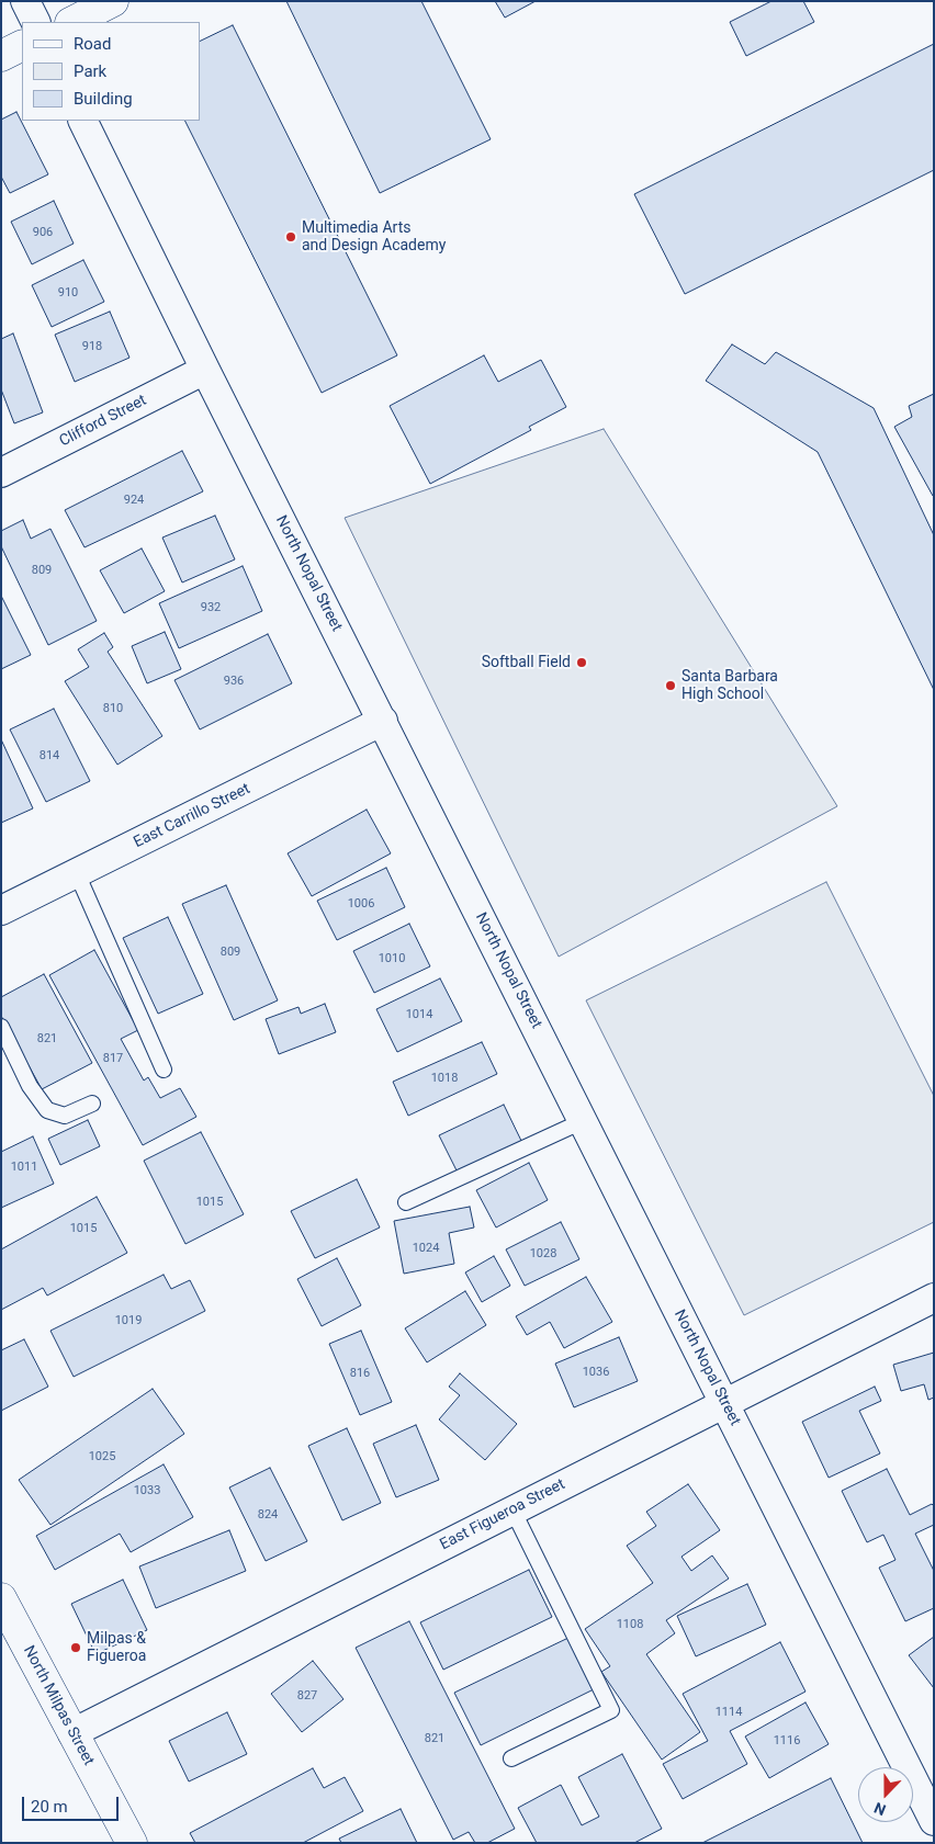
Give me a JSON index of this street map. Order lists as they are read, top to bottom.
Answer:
{
  "streets": {
    "main road": ["North Milpas Street"],
    "street": [
      "Clifford Street",
      "North Nopal Street",
      "East Carrillo Street",
      "East Figueroa Street"
    ]
  },
  "crossings": [
    ["Clifford Street", "North Nopal Street"],
    ["North Nopal Street", "East Carrillo Street"],
    ["North Nopal Street", "East Figueroa Street"],
    ["East Figueroa Street", "North Milpas Street"]
  ],
  "places": [
    "Multimedia Arts and Design Academy",
    "Softball Field",
    "Santa Barbara High School",
    "Milpas & Figueroa"
  ],
  "house_numbers": [
    "906",
    "910",
    "918",
    "924",
    "809",
    "932",
    "936",
    "810",
    "814",
    "1006",
    "809",
    "1010",
    "1014",
    "821",
    "817",
    "1018",
    "1011",
    "1015",
    "1015",
    "1024",
    "1028",
    "1019",
    "1036",
    "816",
    "1025",
    "1033",
    "824",
    "1108",
    "827",
    "1114",
    "821",
    "1116"
  ],
  "legend": ["Road", "Park", "Building"],
  "scale_bar": "20 m",
  "north": "bottom"
}
